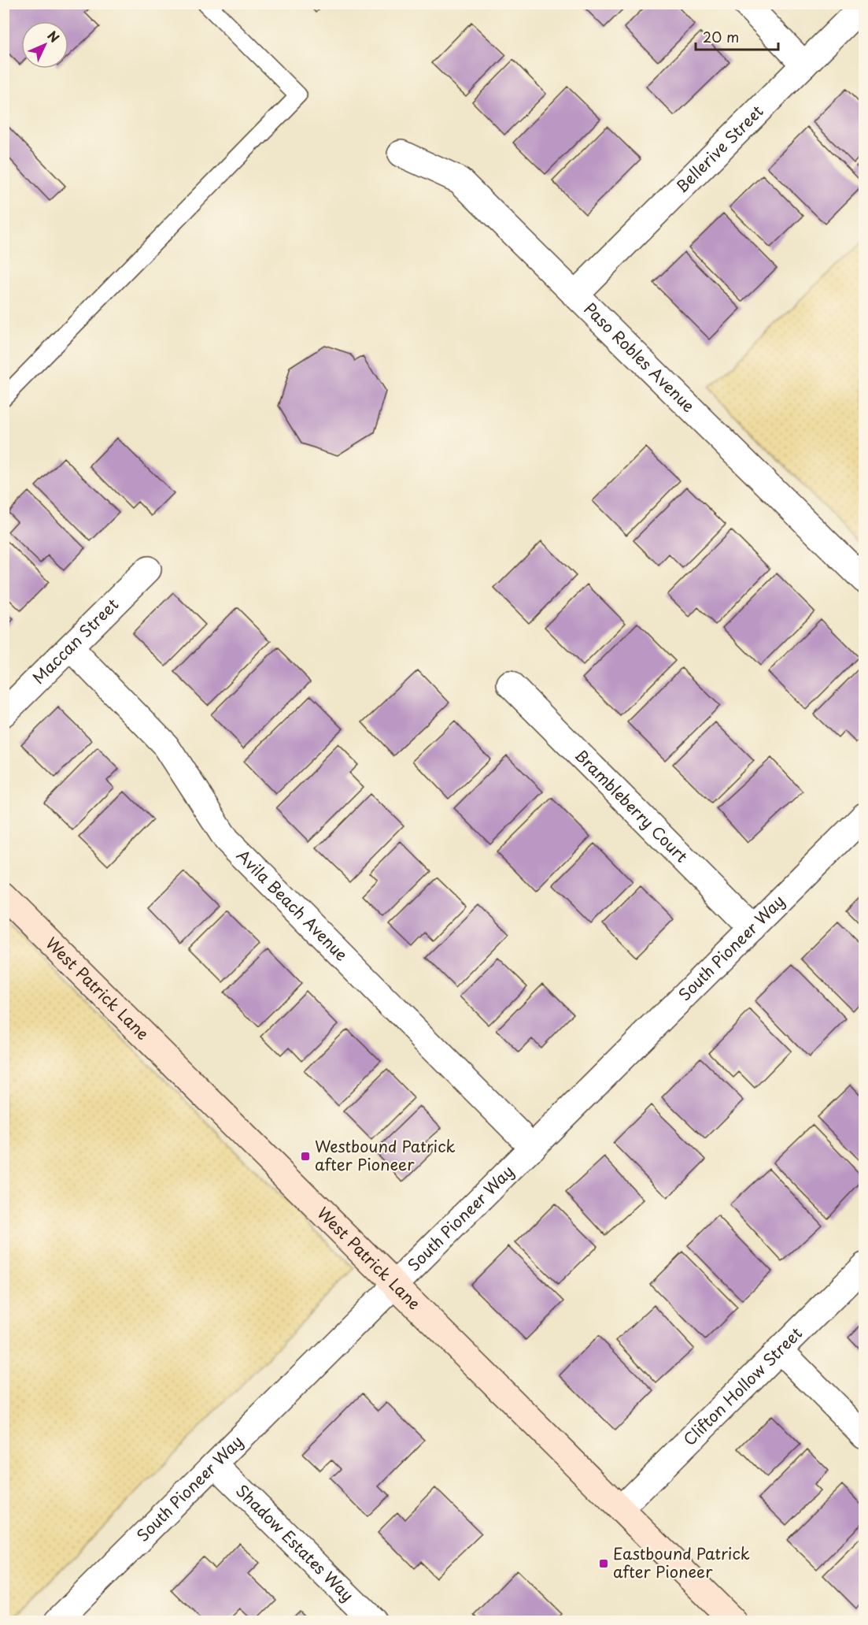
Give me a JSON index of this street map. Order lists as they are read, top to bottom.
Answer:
{
  "streets": {
    "street": [
      "Bellerive Street",
      "Paso Robles Avenue",
      "Maccan Street",
      "Brambleberry Court",
      "Avila Beach Avenue",
      "South Pioneer Way",
      "West Patrick Lane",
      "Clifton Hollow Street",
      "Shadow Estates Way"
    ]
  },
  "crossings": [
    ["Bellerive Street", "Paso Robles Avenue"],
    ["Maccan Street", "Avila Beach Avenue"],
    ["Brambleberry Court", "South Pioneer Way"],
    ["Avila Beach Avenue", "South Pioneer Way"],
    ["South Pioneer Way", "West Patrick Lane"],
    ["South Pioneer Way", "Shadow Estates Way"],
    ["West Patrick Lane", "Clifton Hollow Street"]
  ],
  "places": {
    "transit": ["Westbound Patrick after Pioneer", "Eastbound Patrick after Pioneer"]
  },
  "scale_bar": "20 m",
  "north": "top right"
}
